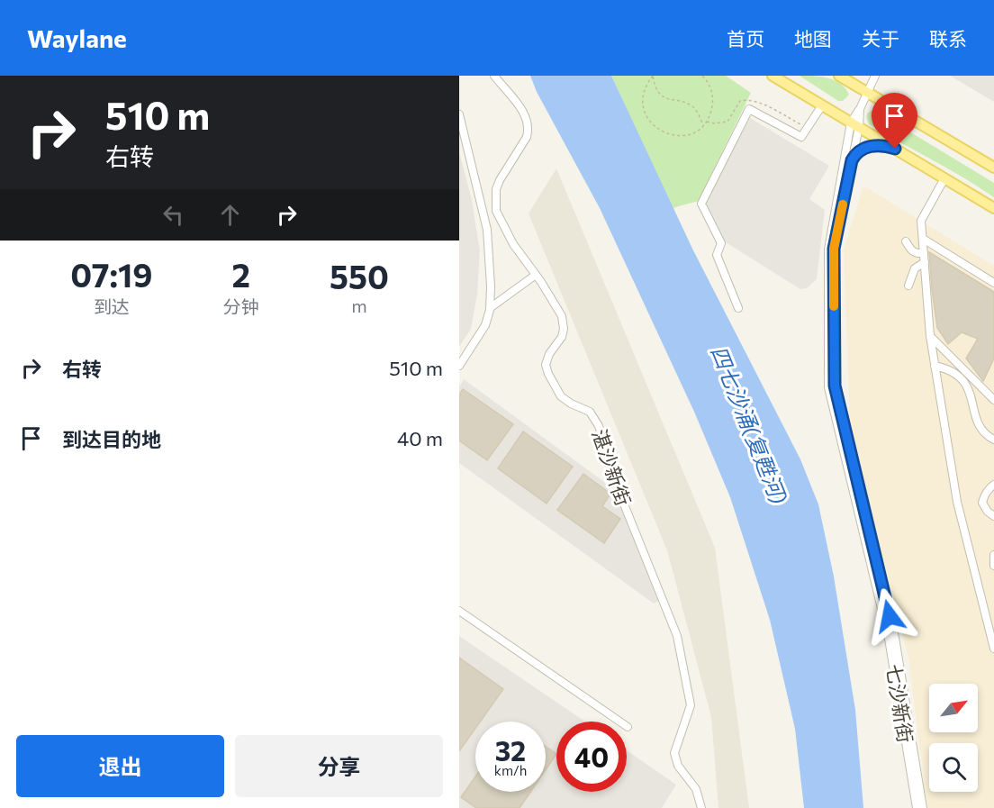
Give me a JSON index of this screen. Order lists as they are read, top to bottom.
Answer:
{
  "streets": {
    "street": ["湛沙新街", "七沙新街"]
  },
  "water": ["四七沙涌(复甦河)"],
  "north": "top right",
  "page": {
    "header": "Waylane",
    "nav": [
      "首页",
      "地图",
      "关于",
      "联系"
    ],
    "turn": ["510 m", "右转"],
    "eta": [
      "07:19",
      "到达",
      "2",
      "分钟",
      "550",
      "m"
    ],
    "list": [
      {
        "name": "右转",
        "value": "510 m"
      },
      {
        "name": "到达目的地",
        "value": "40 m"
      }
    ],
    "speed": "32 km/h",
    "limit": "40",
    "buttons": ["退出", "分享"]
  }
}
